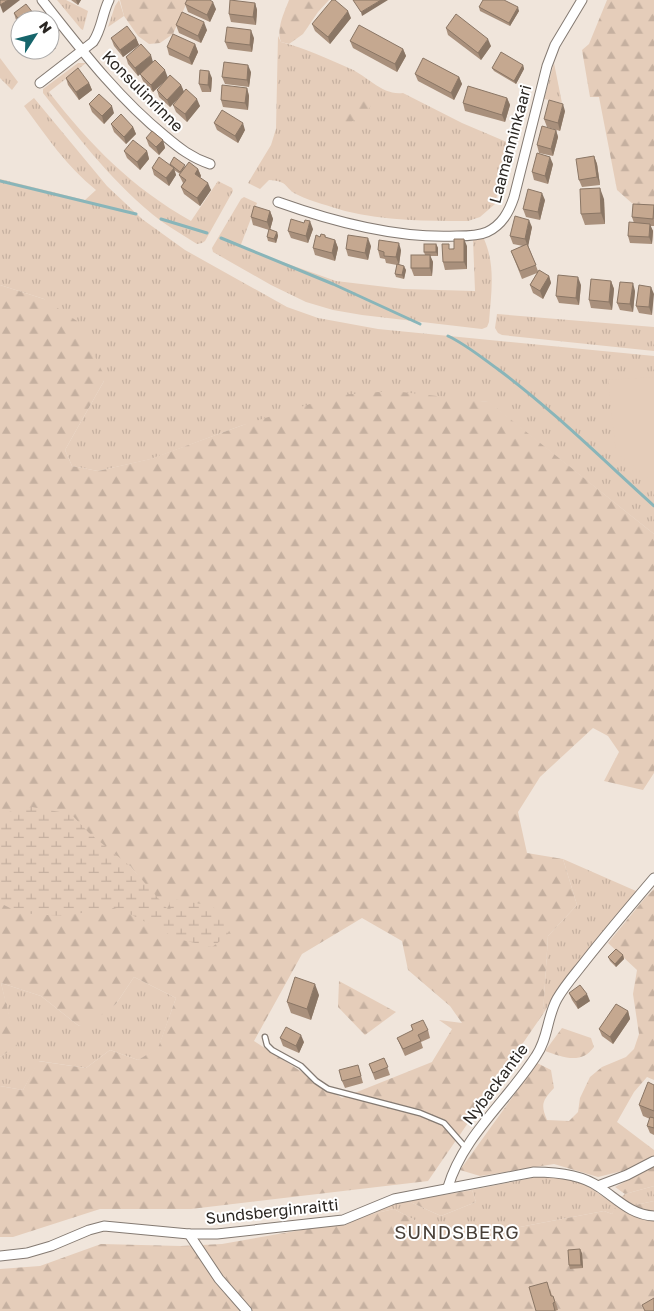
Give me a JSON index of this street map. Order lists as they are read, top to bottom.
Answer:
{
  "streets": {
    "street": [
      "Konsulinrinne",
      "Laamanninkaari",
      "Nybackantie",
      "Sundsberginraitti"
    ]
  },
  "crossings": [
    ["Nybackantie", "Sundsberginraitti"]
  ],
  "districts": ["SUNDSBERG"],
  "north": "top right"
}
